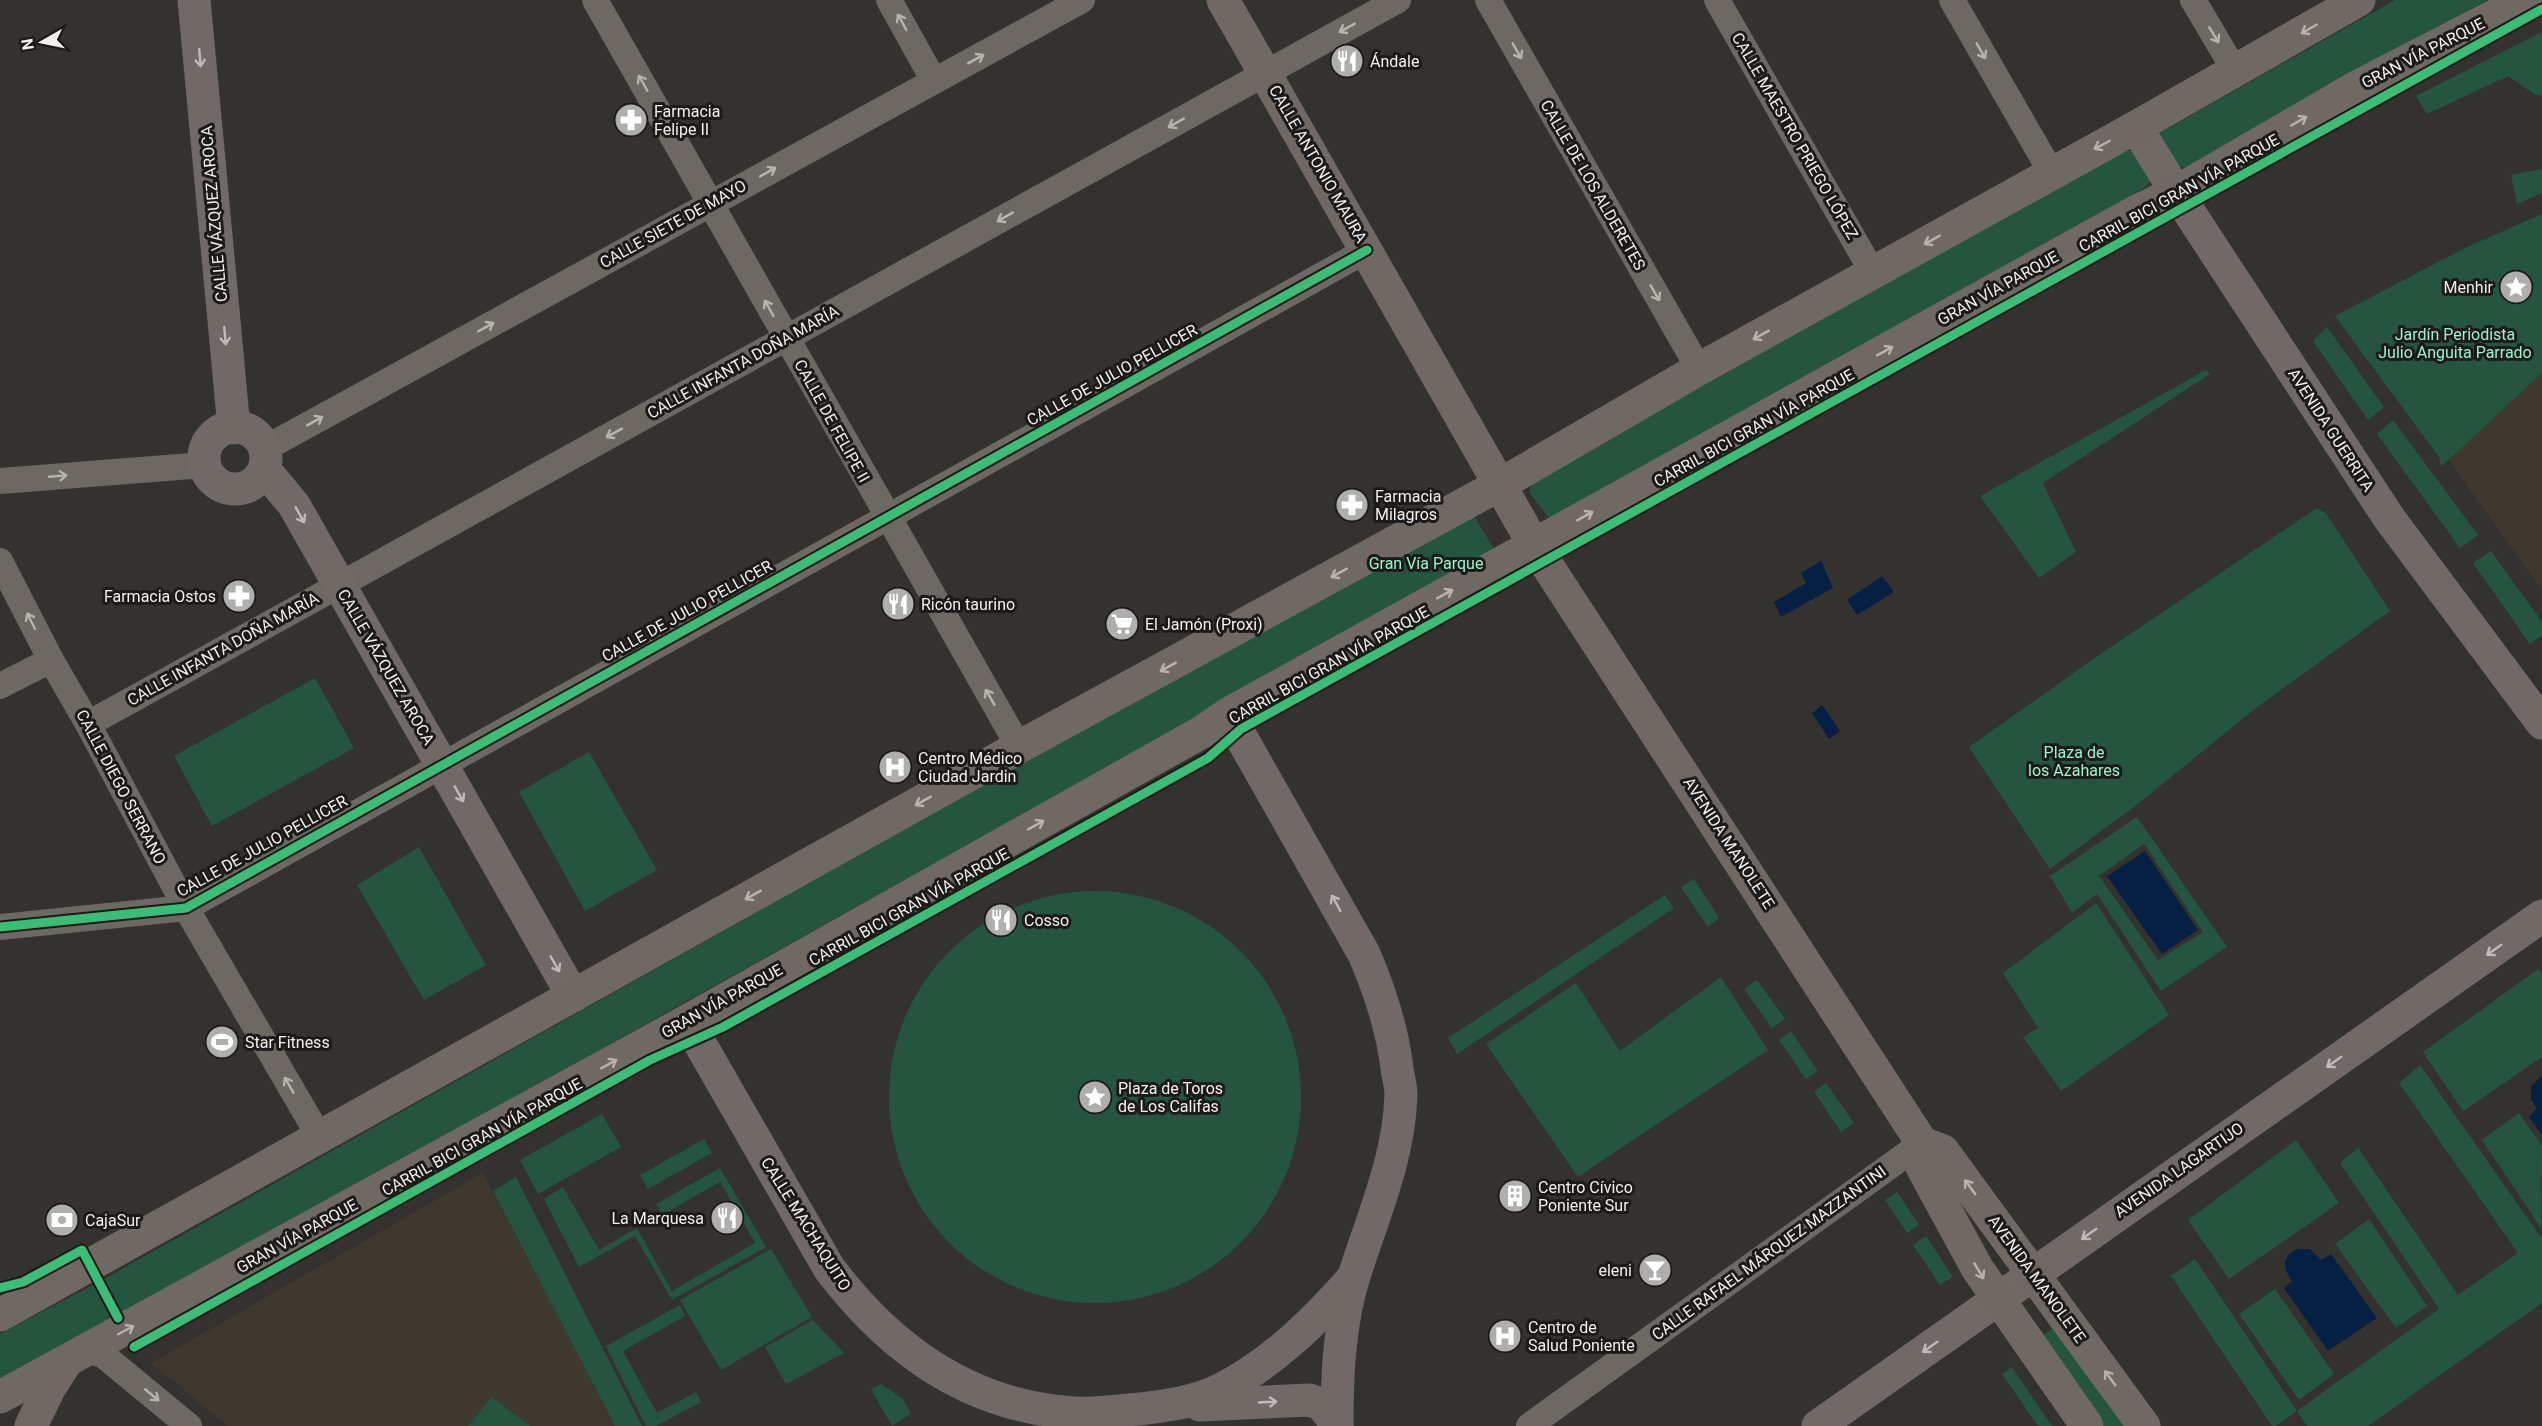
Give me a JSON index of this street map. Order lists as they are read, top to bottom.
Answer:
{
  "streets": {
    "main road": ["GRAN VÍA PARQUE", "CALLE ANTONIO MAURA", "AVENIDA MANOLETE"],
    "street": [
      "CALLE MAESTRO PRIEGO LÓPEZ",
      "CALLE DE LOS ALDERETES",
      "CALLE VÁZQUEZ AROCA",
      "CALLE SIETE DE MAYO",
      "CALLE INFANTA DOÑA MARÍA",
      "CALLE DE JULIO PELLICER",
      "CALLE DE FELIPE II",
      "AVENIDA GUERRITA",
      "CALLE DIEGO SERRANO",
      "AVENIDA LAGARTIJO",
      "CALLE MACHAQUITO",
      "CALLE RAFAEL MÁRQUEZ MAZZANTINI"
    ],
    "cycle path": ["CARRIL BICI GRAN VÍA PARQUE"]
  },
  "crossings": [
    ["GRAN VÍA PARQUE", "AVENIDA GUERRITA"],
    ["GRAN VÍA PARQUE", "AVENIDA MANOLETE"],
    ["GRAN VÍA PARQUE", "CALLE MACHAQUITO"],
    ["CALLE ANTONIO MAURA", "CALLE INFANTA DOÑA MARÍA"],
    ["CALLE ANTONIO MAURA", "CALLE DE JULIO PELLICER"],
    ["CALLE VÁZQUEZ AROCA", "CALLE SIETE DE MAYO"],
    ["CALLE VÁZQUEZ AROCA", "CALLE INFANTA DOÑA MARÍA"],
    ["CALLE VÁZQUEZ AROCA", "CALLE DE JULIO PELLICER"],
    ["CALLE SIETE DE MAYO", "CALLE DE FELIPE II"],
    ["CALLE INFANTA DOÑA MARÍA", "CALLE DE FELIPE II"],
    ["CALLE INFANTA DOÑA MARÍA", "CALLE DIEGO SERRANO"],
    ["CALLE DE JULIO PELLICER", "CALLE DE FELIPE II"],
    ["CALLE DE JULIO PELLICER", "CALLE DIEGO SERRANO"],
    ["AVENIDA MANOLETE", "AVENIDA LAGARTIJO"],
    ["AVENIDA MANOLETE", "CALLE RAFAEL MÁRQUEZ MAZZANTINI"]
  ],
  "one_way": [
    "CALLE DE LOS ALDERETES",
    "CALLE VÁZQUEZ AROCA",
    "CALLE SIETE DE MAYO",
    "CALLE INFANTA DOÑA MARÍA",
    "CALLE DE FELIPE II",
    "CALLE DIEGO SERRANO",
    "AVENIDA LAGARTIJO"
  ],
  "parks": ["Jardín Periodista Julio Anguita Parrado", "Gran Vía Parque", "Plaza de los Azahares"],
  "places": {
    "restaurant": [
      "Ándale",
      "Ricón taurino",
      "Cosso",
      "La Marquesa"
    ],
    "pharmacy": ["Farmacia Felipe II", "Farmacia Milagros", "Farmacia Ostos"],
    "place": ["Menhir", "Plaza de Toros de Los Califas"],
    "supermarket": ["El Jamón (Proxi)"],
    "hospital": ["Centro Médico Ciudad Jardin", "Centro de Salud Poniente"],
    "sports": ["Star Fitness"],
    "building": ["Centro Cívico Poniente Sur"],
    "bank": ["CajaSur"],
    "bar": ["eleni"]
  },
  "north": "left"
}
